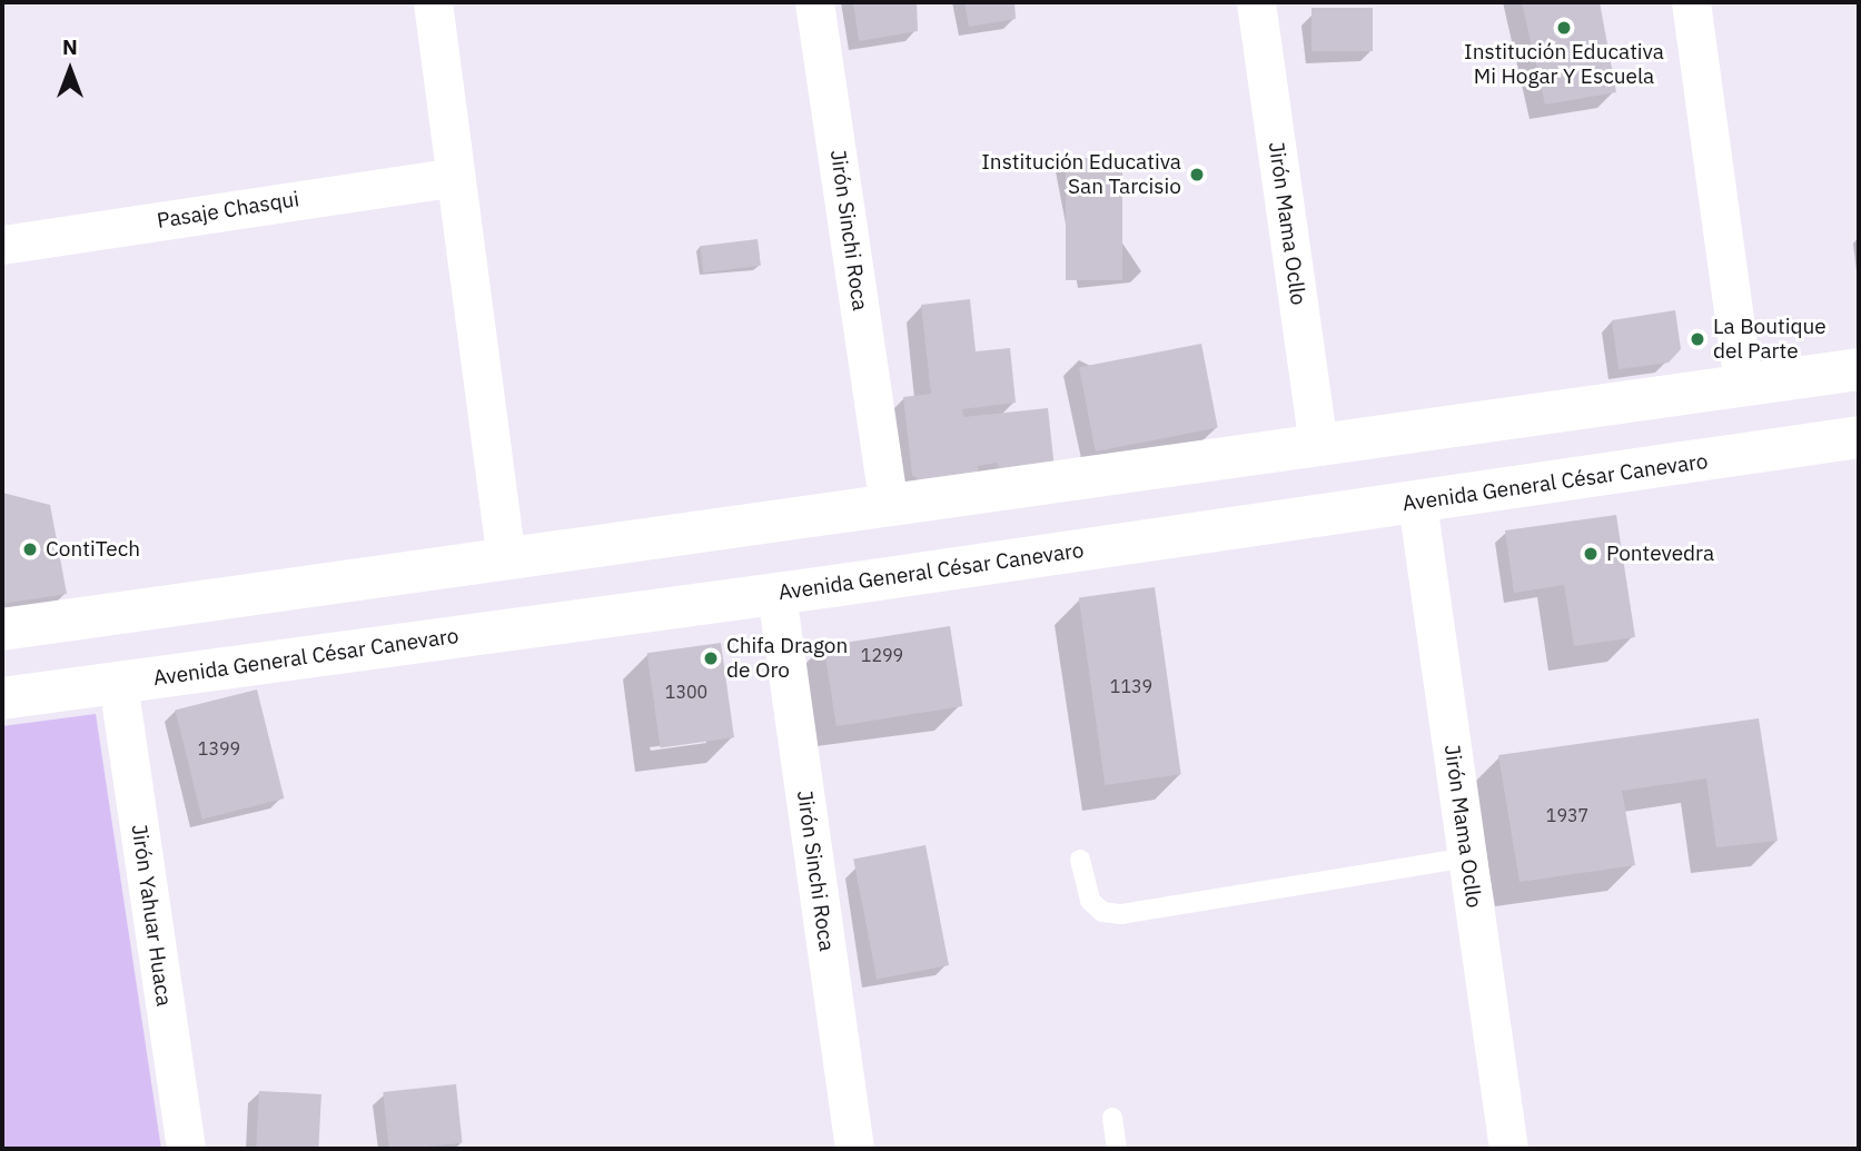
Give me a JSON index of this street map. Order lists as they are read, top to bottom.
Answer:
{
  "streets": {
    "main road": ["Avenida General César Canevaro"],
    "street": [
      "Pasaje Chasqui",
      "Jirón Mama Ocllo",
      "Jirón Sinchi Roca",
      "Jirón Yahuar Huaca"
    ]
  },
  "crossings": [
    ["Jirón Mama Ocllo", "Avenida General César Canevaro"],
    ["Jirón Sinchi Roca", "Avenida General César Canevaro"],
    ["Avenida General César Canevaro", "Jirón Yahuar Huaca"]
  ],
  "places": [
    "Institución Educativa Mi Hogar Y Escuela",
    "Institución Educativa San Tarcisio",
    "La Boutique del Parte",
    "ContiTech",
    "Pontevedra",
    "Chifa Dragon de Oro"
  ],
  "house_numbers": [
    "1299",
    "1139",
    "1300",
    "1399",
    "1937"
  ],
  "north": "top"
}
